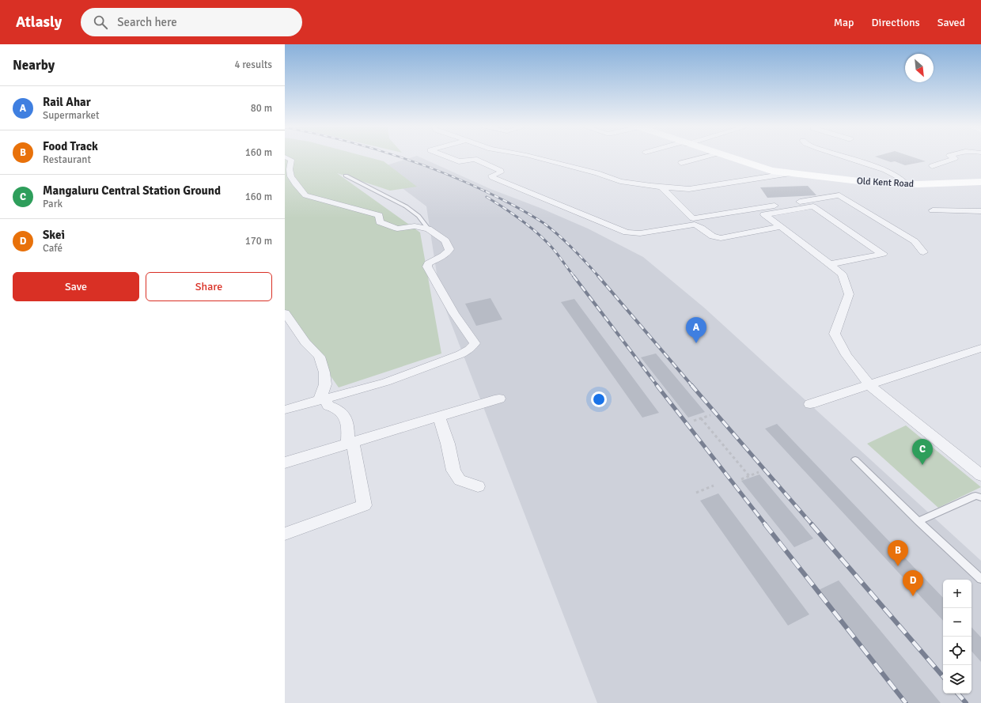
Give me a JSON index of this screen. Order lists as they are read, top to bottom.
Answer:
{
  "streets": {
    "street": ["Old Kent Road"]
  },
  "north": "bottom right",
  "page": {
    "header": "Atlasly",
    "search": "Search here",
    "nav": ["Map", "Directions", "Saved"],
    "heading": ["Nearby", "4 results"],
    "list": [
      {
        "mark": "A",
        "name": "Rail Ahar",
        "note": "Supermarket",
        "value": "80 m"
      },
      {
        "mark": "B",
        "name": "Food Track",
        "note": "Restaurant",
        "value": "160 m"
      },
      {
        "mark": "C",
        "name": "Mangaluru Central Station Ground",
        "note": "Park",
        "value": "160 m"
      },
      {
        "mark": "D",
        "name": "Skei",
        "note": "Café",
        "value": "170 m"
      }
    ],
    "buttons": ["Save", "Share"],
    "pins": [
      "A",
      "C",
      "B",
      "D"
    ],
    "map_buttons": ["+", "−"]
  }
}
